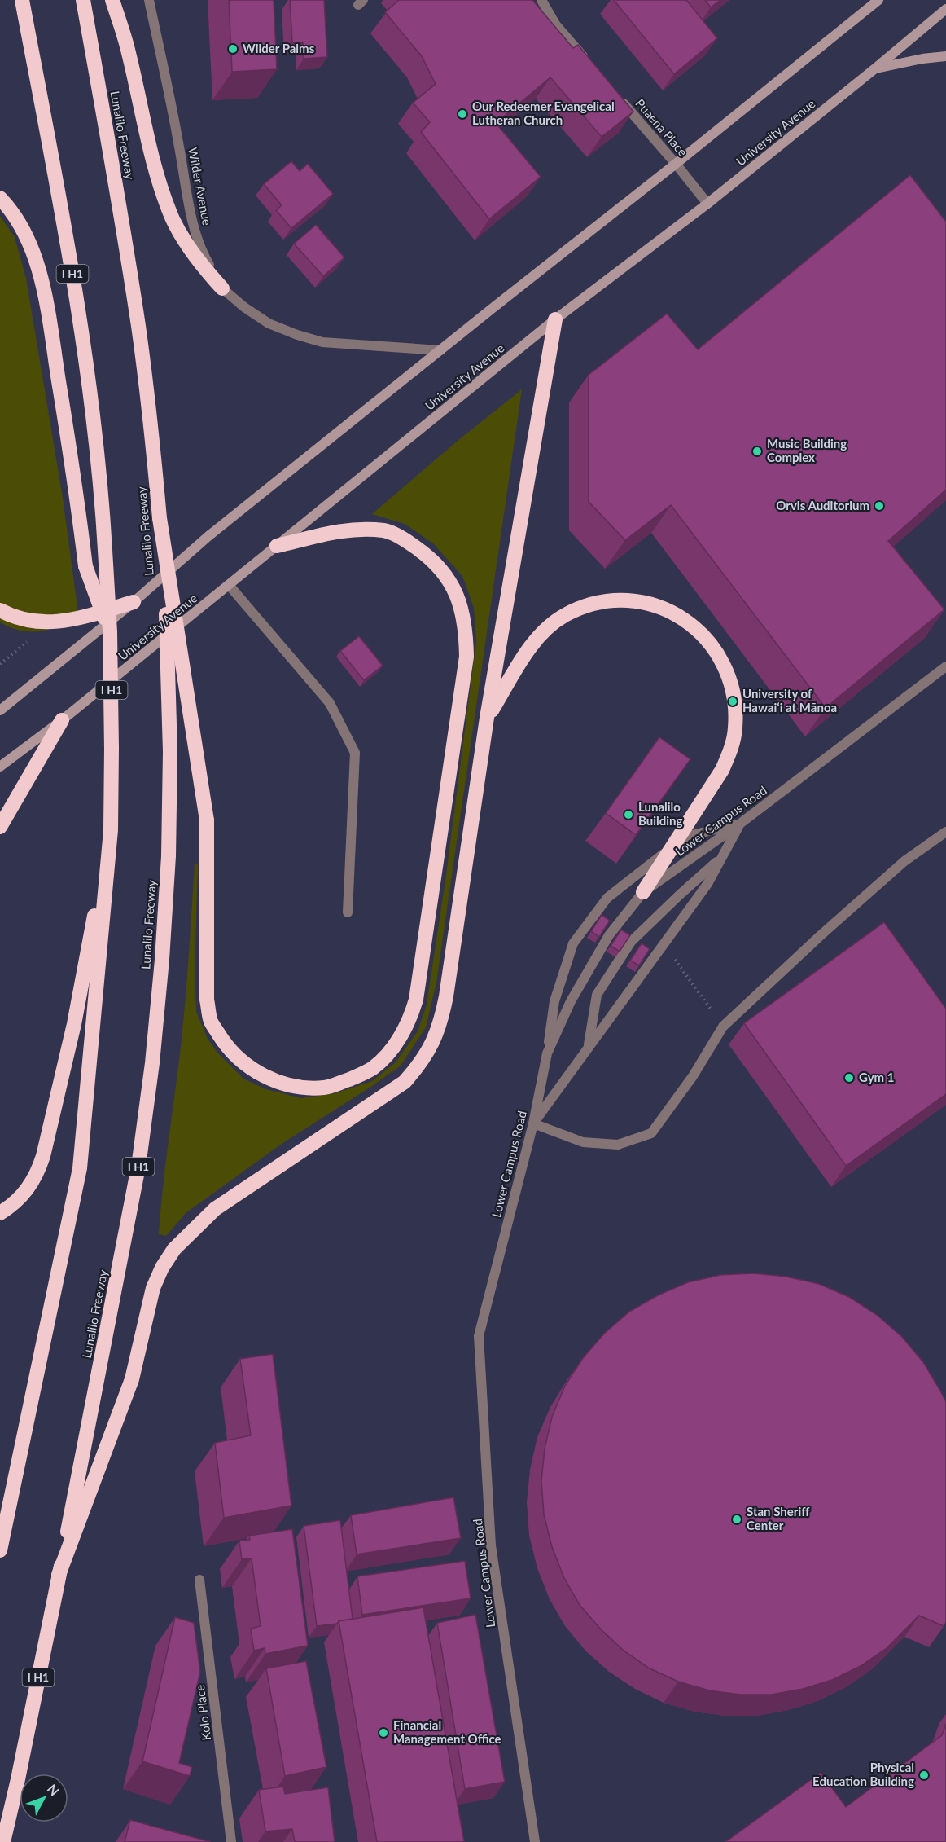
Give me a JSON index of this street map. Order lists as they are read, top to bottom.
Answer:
{
  "streets": {
    "highway": ["Lunalilo Freeway", "I H1"],
    "main road": ["University Avenue"],
    "street": [
      "Puaena Place",
      "Wilder Avenue",
      "Lower Campus Road",
      "Kolo Place"
    ]
  },
  "crossings": [
    ["Puaena Place", "University Avenue"]
  ],
  "places": [
    "Wilder Palms",
    "Our Redeemer Evangelical Lutheran Church",
    "Music Building Complex",
    "Orvis Auditorium",
    "University of Hawaiʻi at Mānoa",
    "Lunalilo Building",
    "Gym 1",
    "Stan Sheriff Center",
    "Financial Management Office",
    "Physical Education Building"
  ],
  "north": "top right"
}
